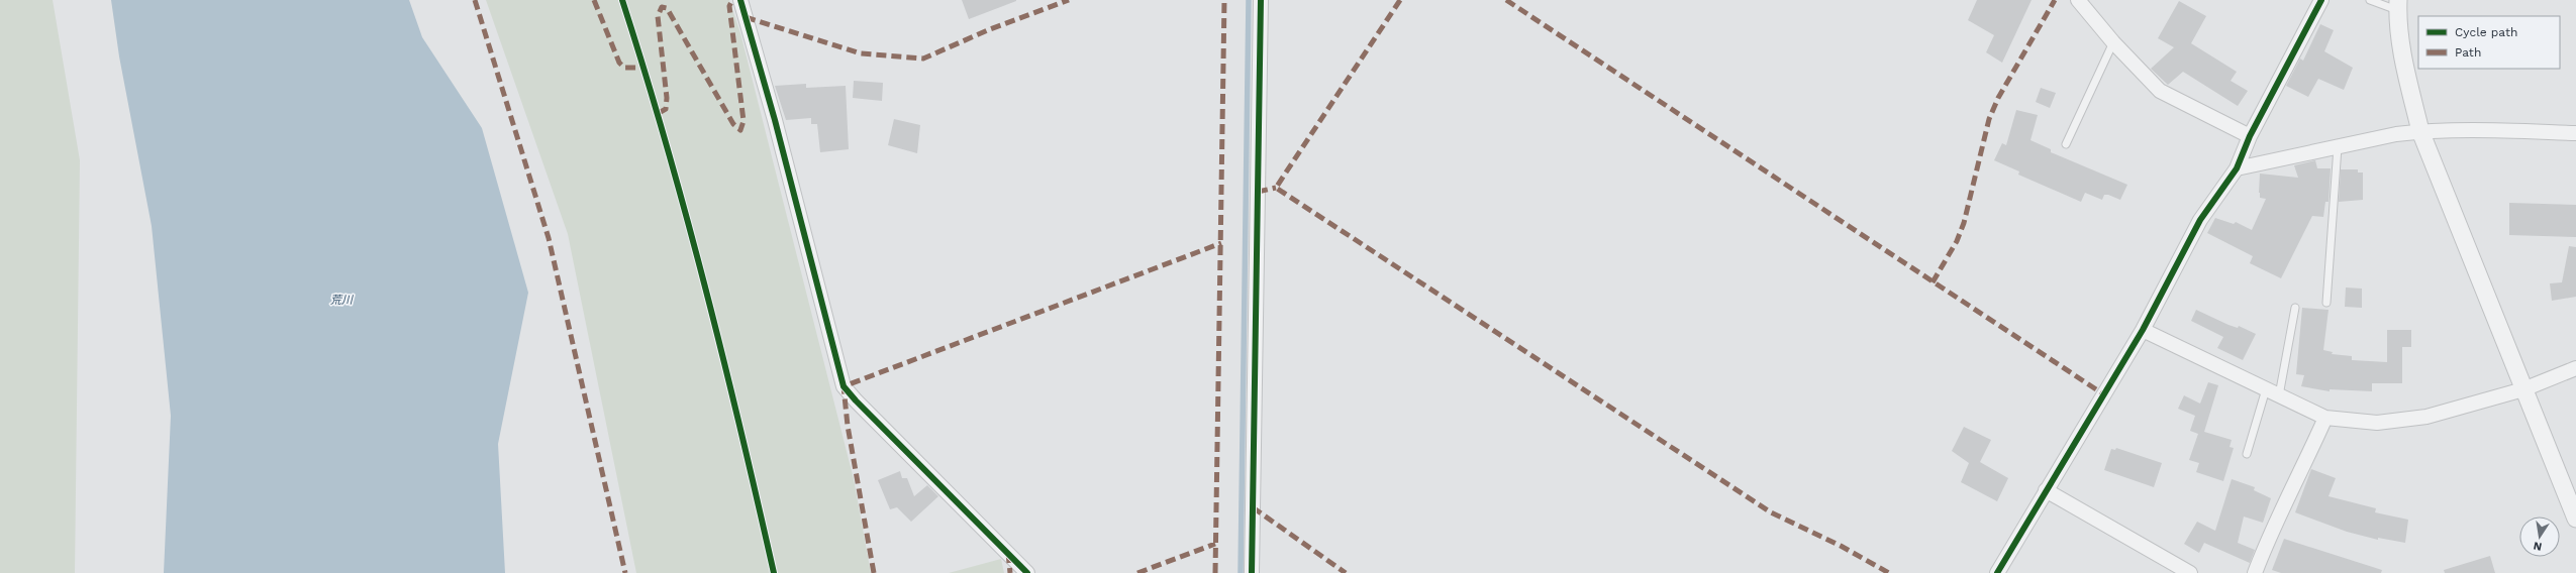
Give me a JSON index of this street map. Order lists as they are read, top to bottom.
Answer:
{
  "water": ["荒川"],
  "legend": ["Cycle path", "Path"],
  "north": "bottom"
}
